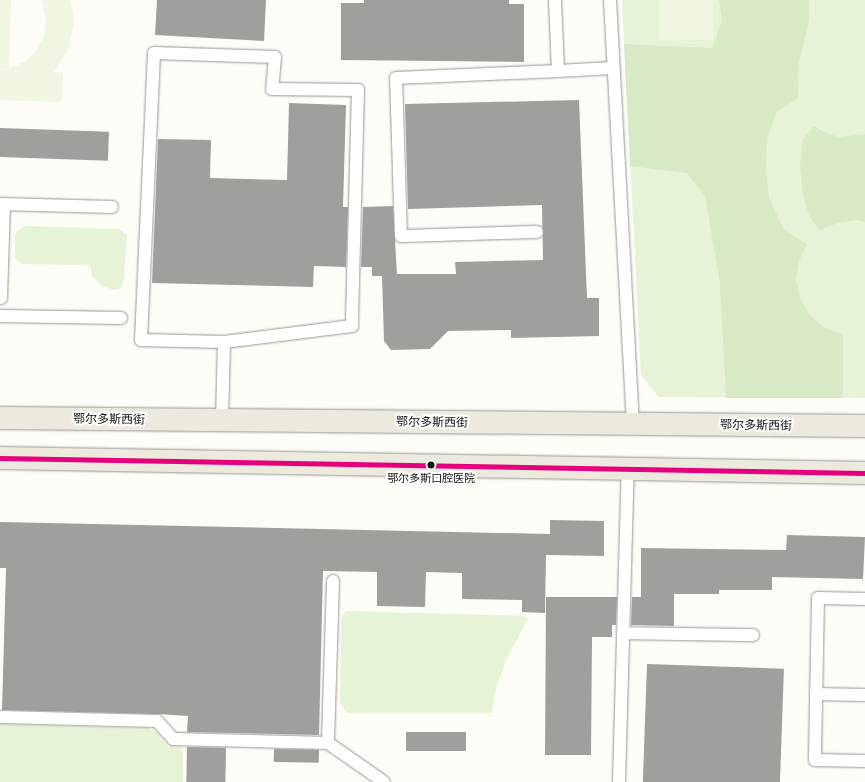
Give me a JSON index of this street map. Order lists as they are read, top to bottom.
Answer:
{
  "streets": {
    "main road": ["鄂尔多斯西街"]
  },
  "places": ["鄂尔多斯口腔医院"]
}
